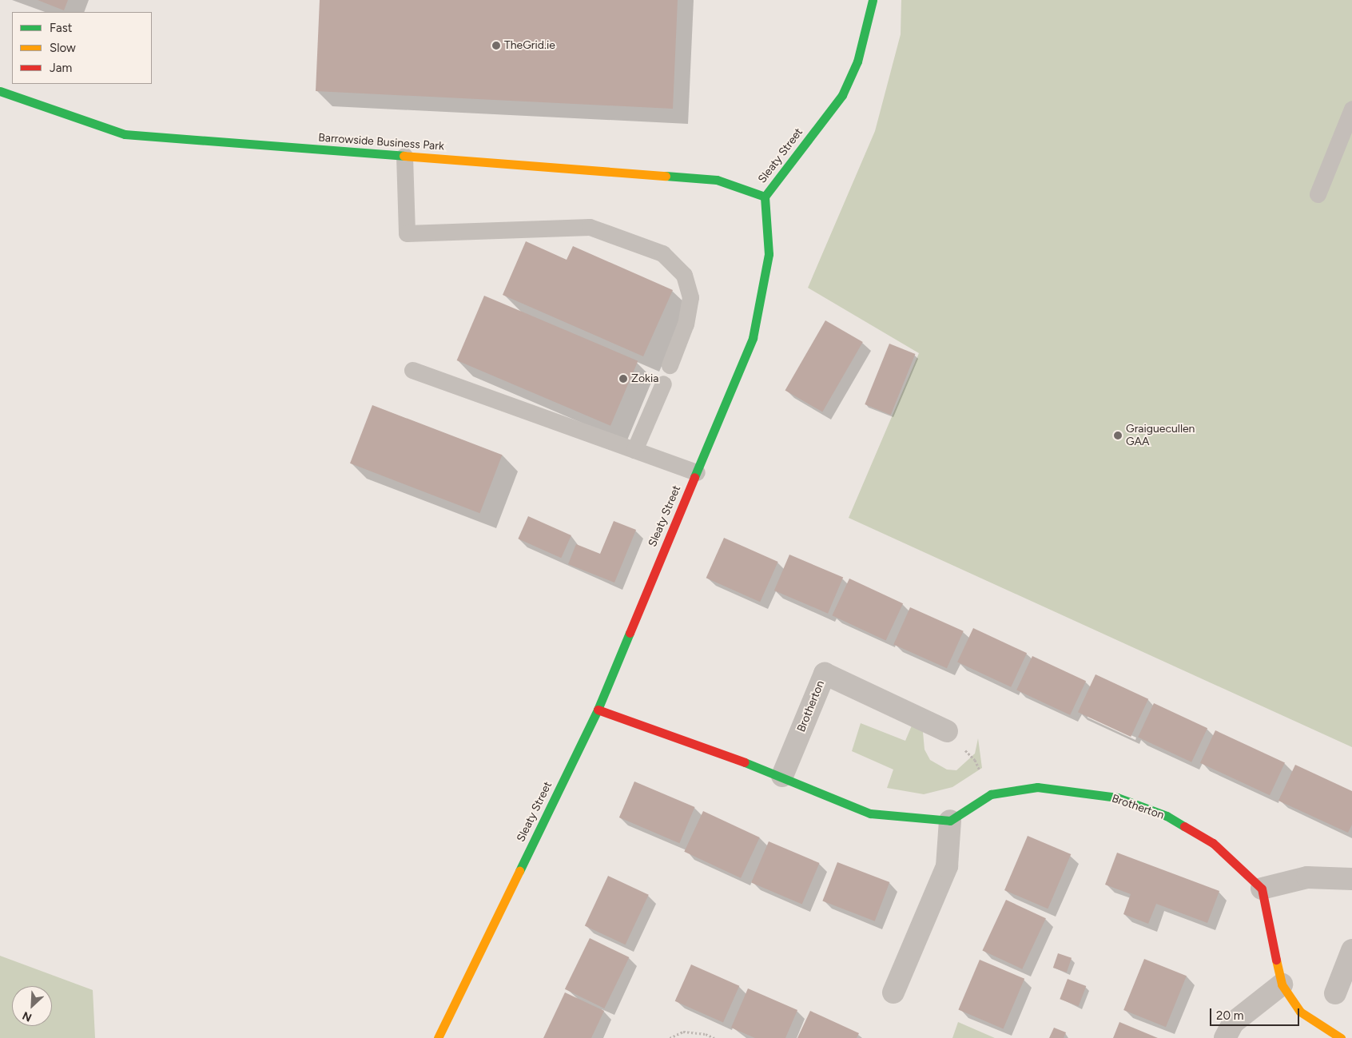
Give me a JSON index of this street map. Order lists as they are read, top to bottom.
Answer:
{
  "streets": {
    "street": ["Barrowside Business Park", "Sleaty Street", "Brotherton"]
  },
  "crossings": [
    ["Barrowside Business Park", "Sleaty Street"]
  ],
  "places": ["TheGrid.ie", "Zokia", "Graiguecullen GAA"],
  "legend": ["Fast", "Slow", "Jam"],
  "scale_bar": "20 m",
  "north": "bottom left"
}
